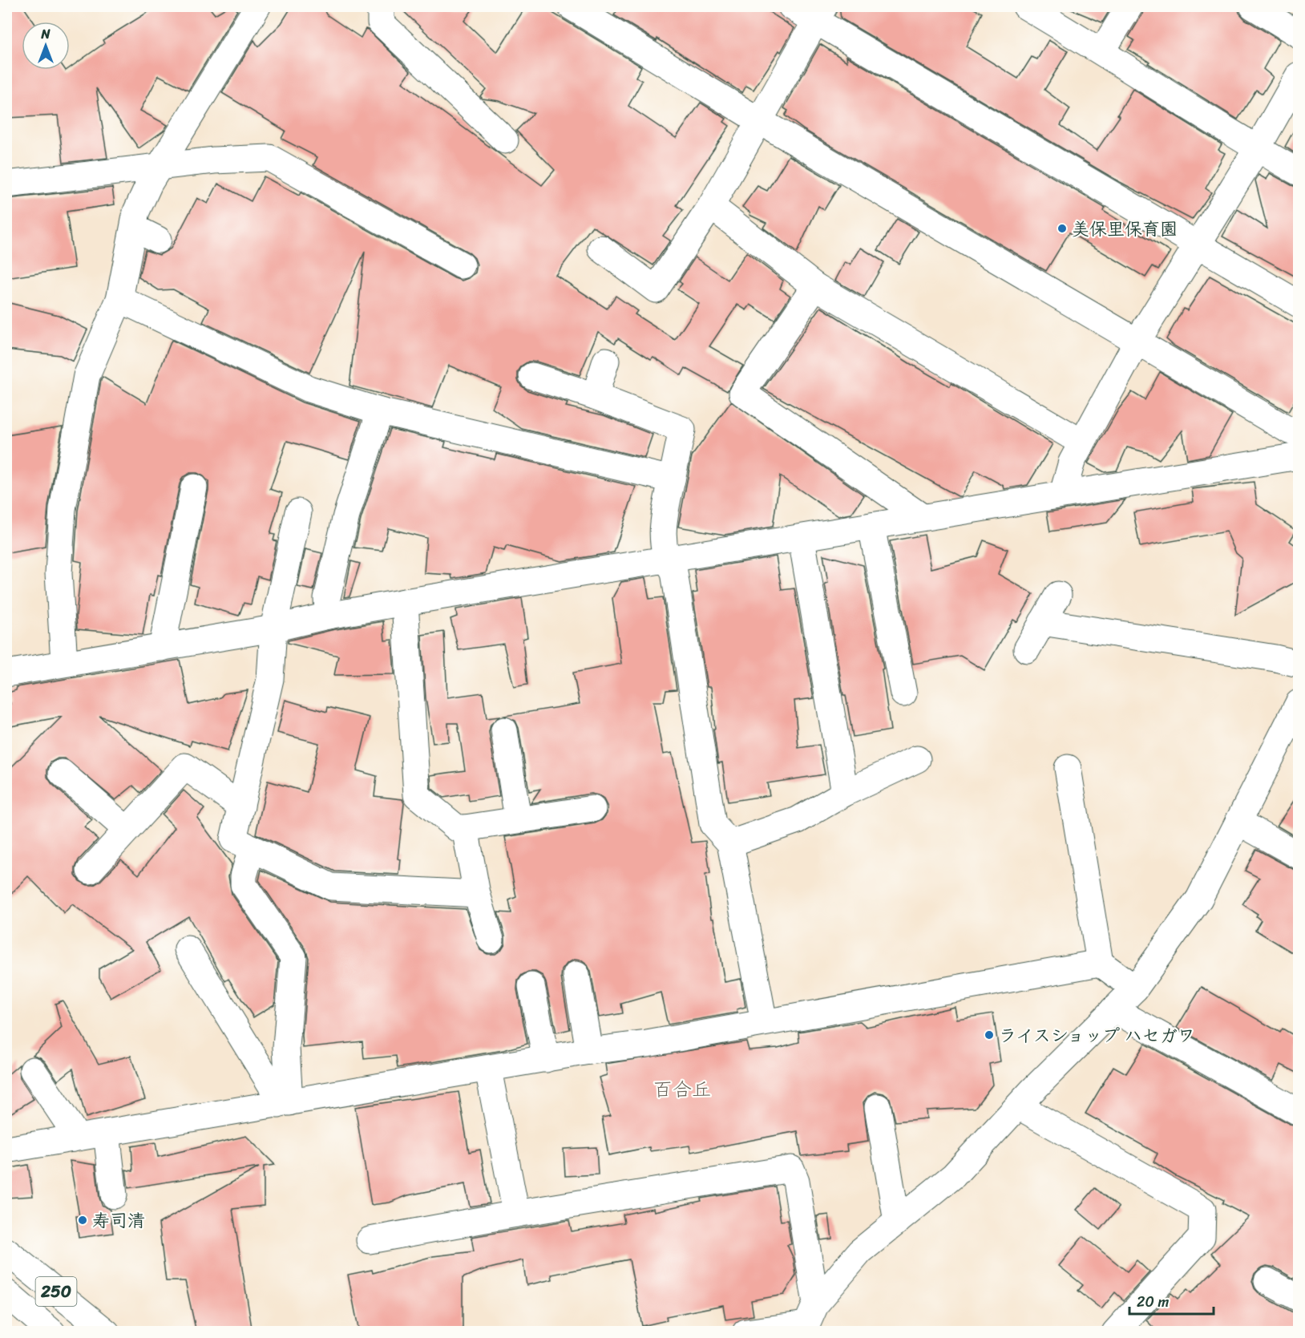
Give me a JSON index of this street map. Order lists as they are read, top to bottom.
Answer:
{
  "streets": {
    "main road": ["250"]
  },
  "districts": ["百合丘"],
  "places": ["美保里保育園", "ライスショップ ハセガワ", "寿司清"],
  "scale_bar": "20 m",
  "north": "top"
}
